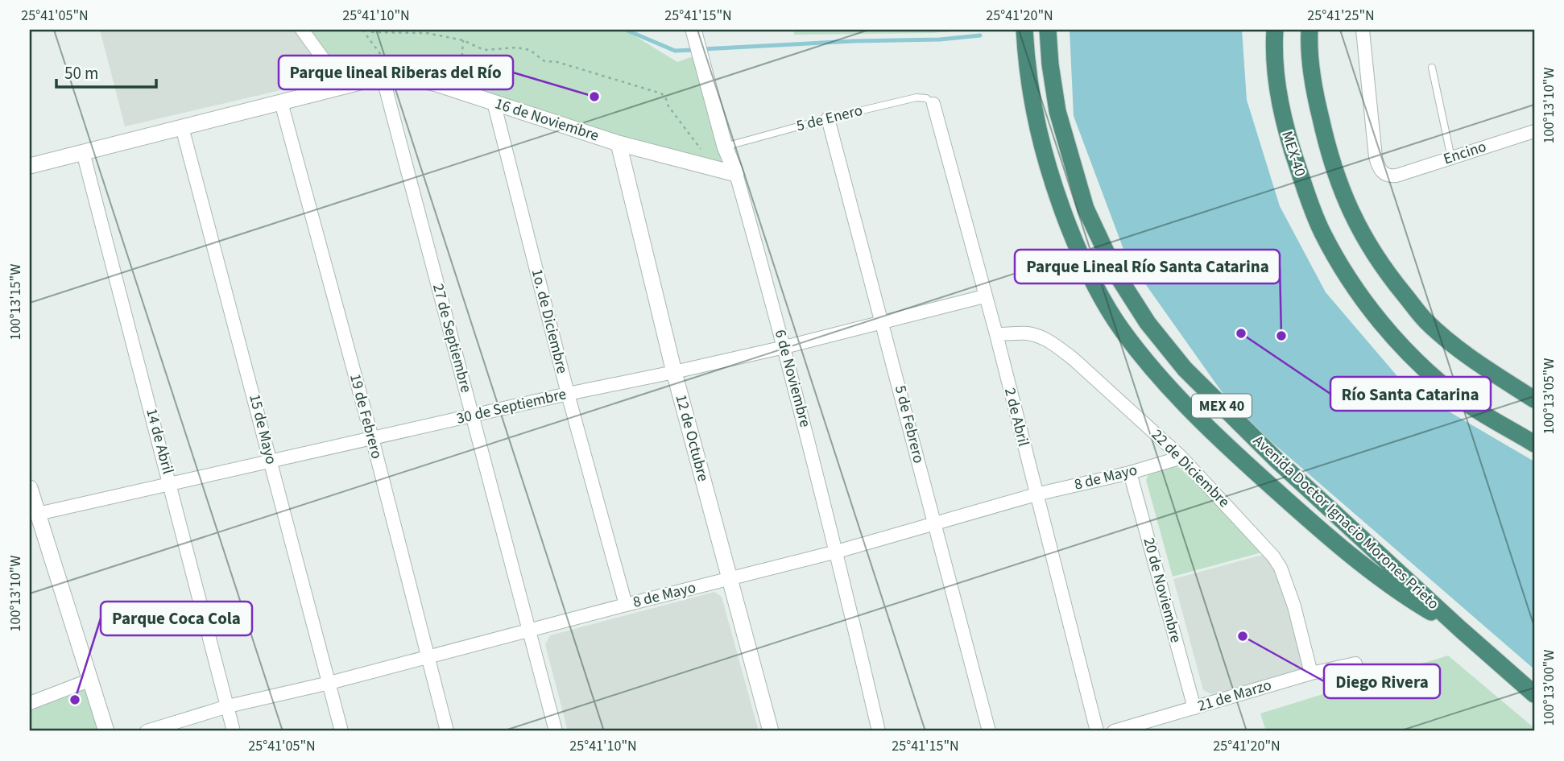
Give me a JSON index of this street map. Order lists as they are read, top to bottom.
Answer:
{
  "streets": {
    "highway": ["MEX-40", "MEX 40", "Avenida Doctor Ignacio Morones Prieto"],
    "street": [
      "16 de Noviembre",
      "Encino",
      "1o. de Diciembre",
      "27 de Septiembre",
      "6 de Noviembre",
      "30 de Septiembre",
      "19 de Febrero",
      "2 de Abril",
      "5 de Febrero",
      "15 de Mayo",
      "12 de Octubre",
      "14 de Abril",
      "22 de Diciembre",
      "8 de Mayo",
      "20 de Noviembre",
      "21 de Marzo"
    ],
    "lane": ["5 de Enero"]
  },
  "crossings": [
    ["5 de Enero", "6 de Noviembre"],
    ["5 de Enero", "2 de Abril"],
    ["5 de Enero", "5 de Febrero"],
    ["16 de Noviembre", "1o. de Diciembre"],
    ["16 de Noviembre", "27 de Septiembre"],
    ["16 de Noviembre", "6 de Noviembre"],
    ["16 de Noviembre", "19 de Febrero"],
    ["16 de Noviembre", "15 de Mayo"],
    ["16 de Noviembre", "12 de Octubre"],
    ["16 de Noviembre", "14 de Abril"],
    ["1o. de Diciembre", "30 de Septiembre"],
    ["1o. de Diciembre", "8 de Mayo"],
    ["27 de Septiembre", "30 de Septiembre"],
    ["27 de Septiembre", "8 de Mayo"],
    ["6 de Noviembre", "30 de Septiembre"],
    ["6 de Noviembre", "8 de Mayo"],
    ["30 de Septiembre", "19 de Febrero"],
    ["30 de Septiembre", "2 de Abril"],
    ["30 de Septiembre", "5 de Febrero"],
    ["30 de Septiembre", "15 de Mayo"],
    ["30 de Septiembre", "12 de Octubre"],
    ["30 de Septiembre", "14 de Abril"],
    ["19 de Febrero", "8 de Mayo"],
    ["2 de Abril", "22 de Diciembre"],
    ["2 de Abril", "8 de Mayo"],
    ["5 de Febrero", "8 de Mayo"],
    ["15 de Mayo", "8 de Mayo"],
    ["12 de Octubre", "8 de Mayo"],
    ["14 de Abril", "8 de Mayo"],
    ["22 de Diciembre", "8 de Mayo"],
    ["22 de Diciembre", "21 de Marzo"],
    ["8 de Mayo", "20 de Noviembre"],
    ["20 de Noviembre", "21 de Marzo"]
  ],
  "places": [
    "Parque lineal Riberas del Río",
    "Río Santa Catarina",
    "Parque Lineal Río Santa Catarina",
    "Diego Rivera",
    "Parque Coca Cola"
  ],
  "scale_bar": "50 m",
  "coordinates": [
    "25°41'05\"N",
    "25°41'10\"N",
    "25°41'15\"N",
    "25°41'20\"N",
    "25°41'25\"N",
    "100°13'10\"W",
    "100°13'15\"W",
    "100°13'05\"W",
    "100°13'00\"W"
  ]
}
